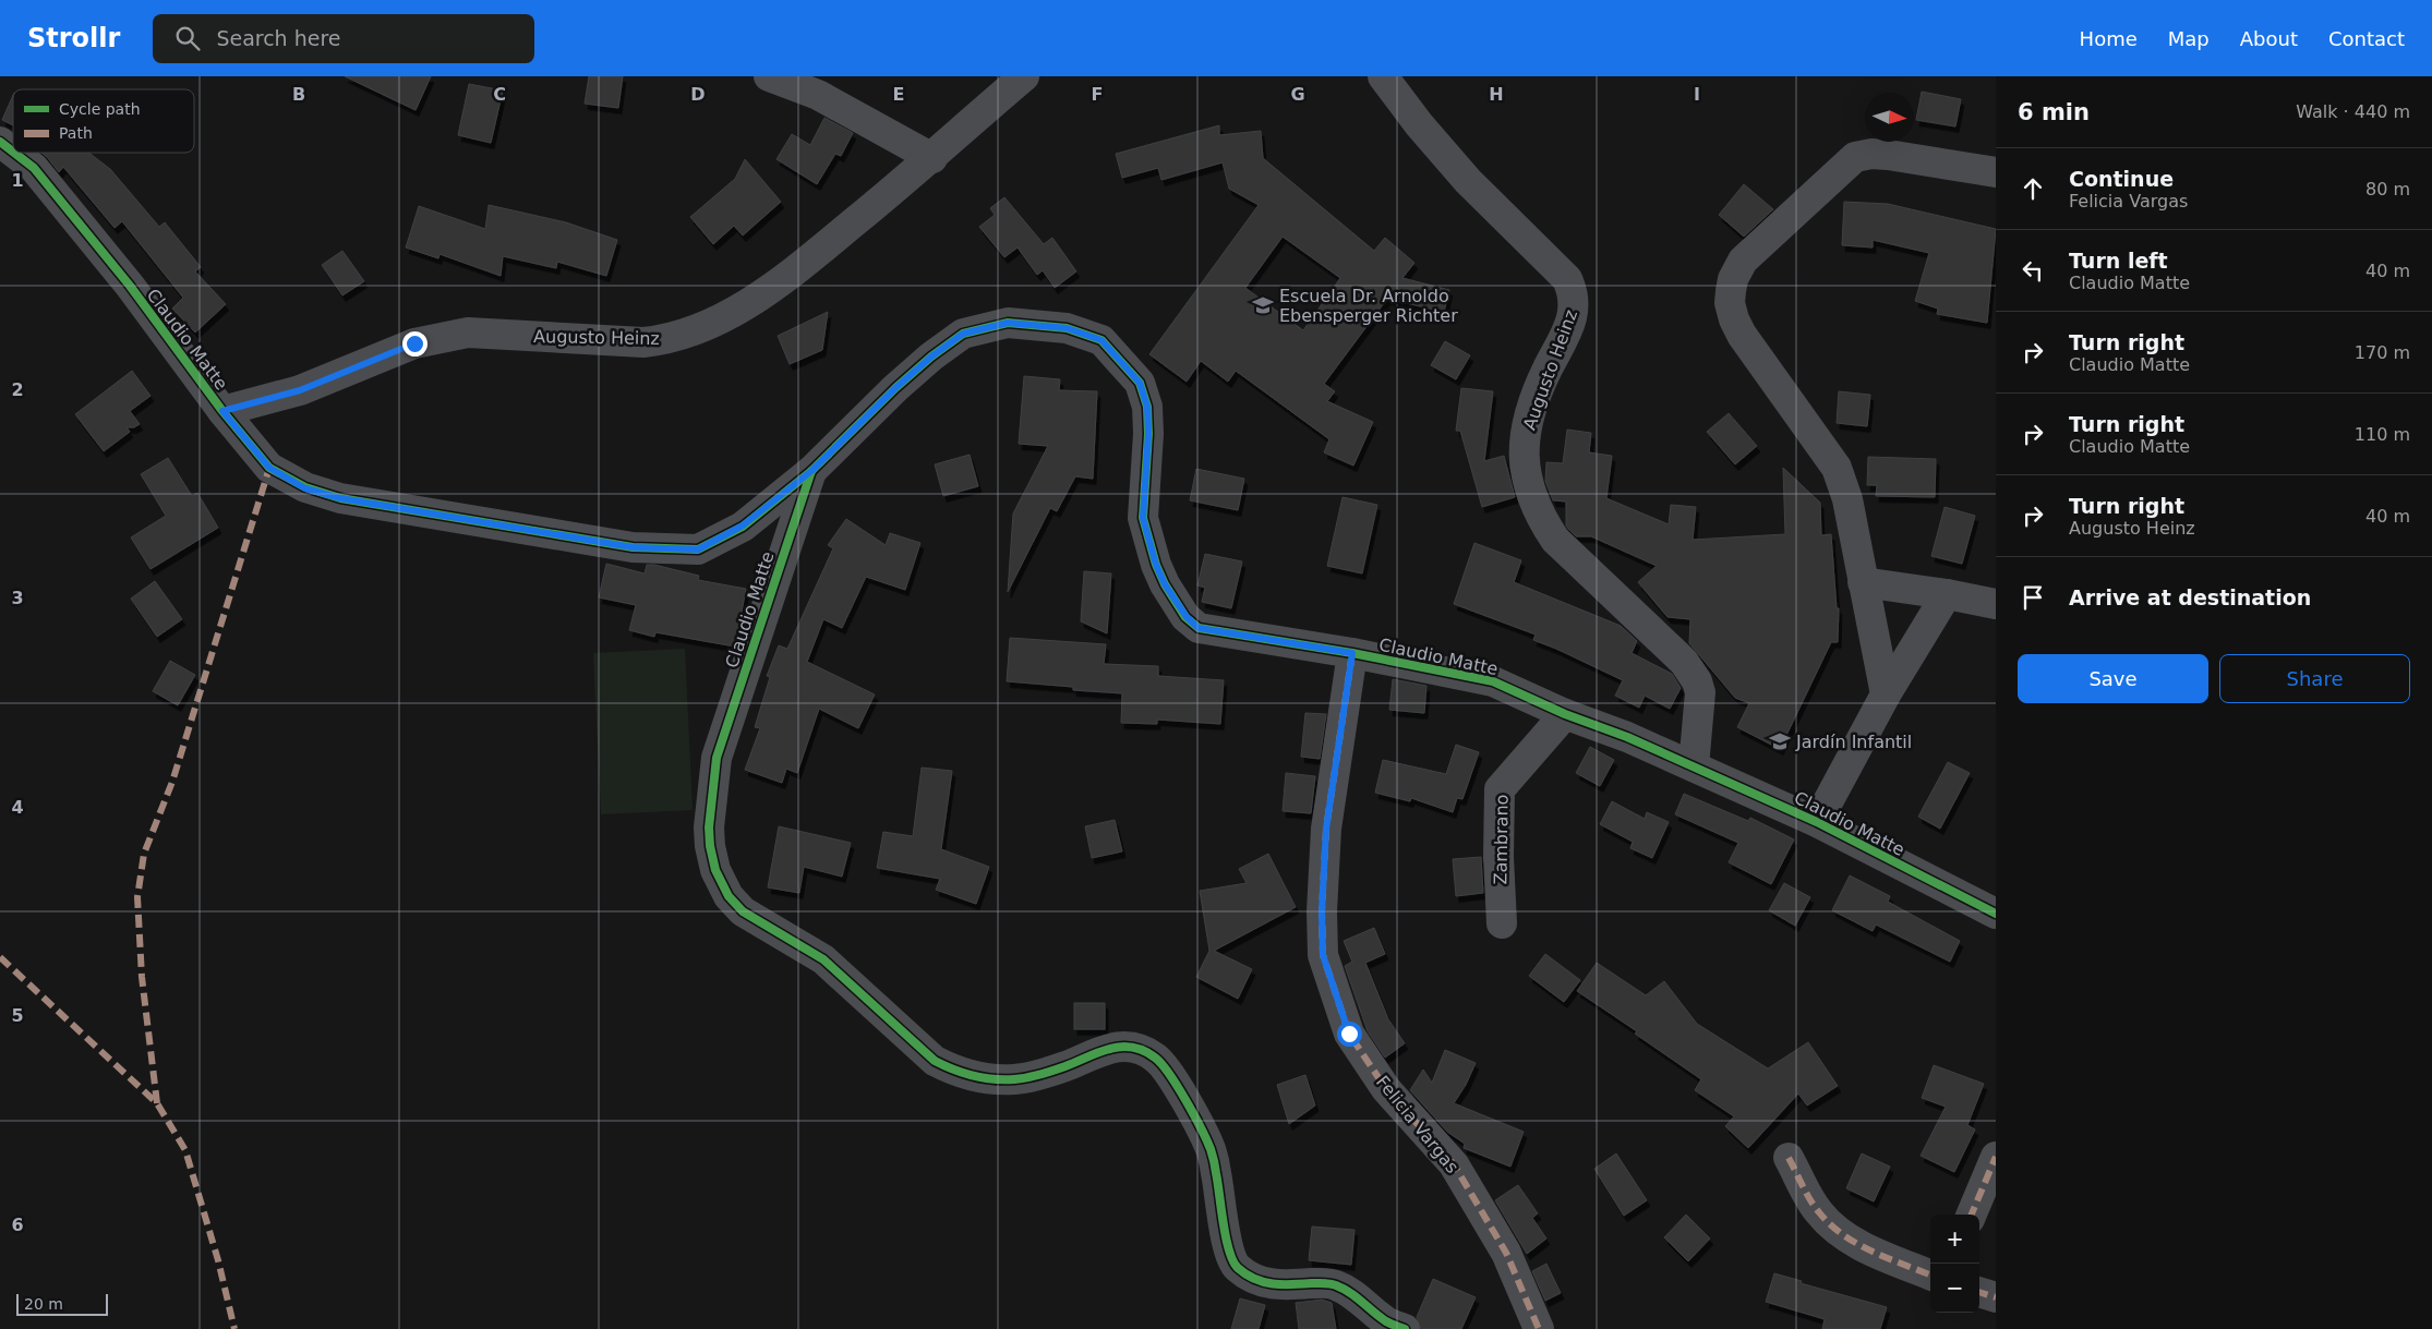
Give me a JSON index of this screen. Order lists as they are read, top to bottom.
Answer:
{
  "streets": {
    "street": [
      "Augusto Heinz",
      "Claudio Matte",
      "Zambrano",
      "Felicia Vargas"
    ]
  },
  "crossings": [
    ["Augusto Heinz", "Claudio Matte"],
    ["Claudio Matte", "Zambrano"],
    ["Claudio Matte", "Felicia Vargas"]
  ],
  "places": {
    "school or university": ["Escuela Dr. Arnoldo Ebensperger Richter", "Jardín Infantil"]
  },
  "legend": ["Cycle path", "Path"],
  "scale_bar": "20 m",
  "north": "right",
  "page": {
    "header": "Strollr",
    "search": "Search here",
    "nav": [
      "Home",
      "Map",
      "About",
      "Contact"
    ],
    "heading": ["6 min", "Walk · 440 m"],
    "list": [
      ["Continue", "Felicia Vargas", "80 m"],
      ["Turn left", "Claudio Matte", "40 m"],
      ["Turn right", "Claudio Matte", "170 m"],
      ["Turn right", "Claudio Matte", "110 m"],
      ["Turn right", "Augusto Heinz", "40 m"],
      "Arrive at destination"
    ],
    "buttons": ["Save", "Share"],
    "map_buttons": ["+", "−"],
    "scale": "20 m"
  },
  "grid": {
    "columns": [
      "B",
      "C",
      "D",
      "E",
      "F",
      "G",
      "H",
      "I"
    ],
    "rows": [
      "1",
      "2",
      "3",
      "4",
      "5",
      "6"
    ]
  }
}
